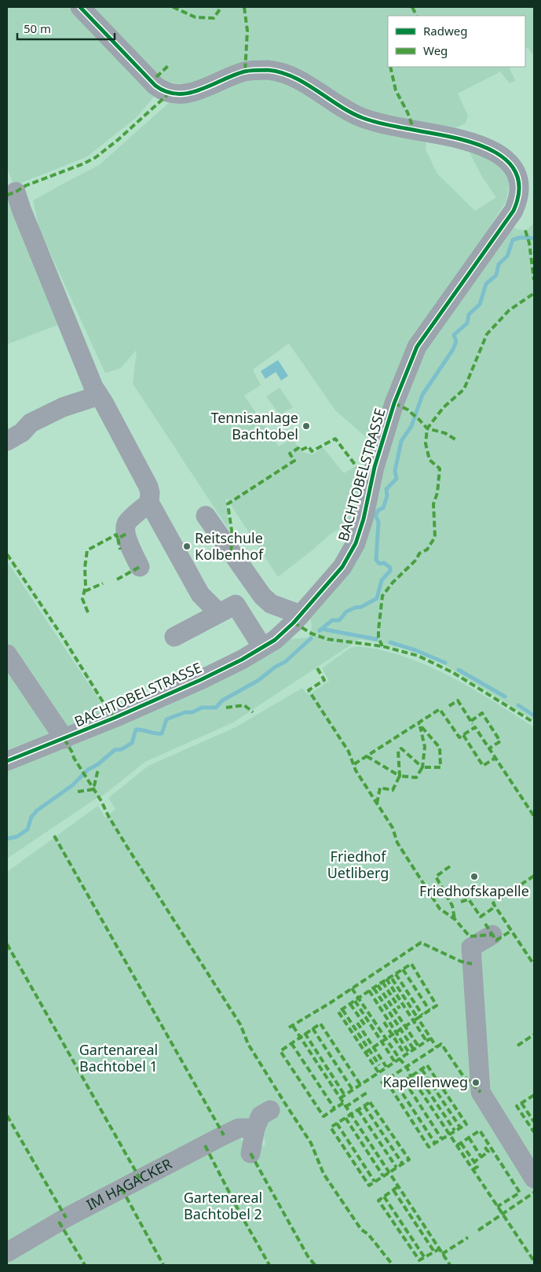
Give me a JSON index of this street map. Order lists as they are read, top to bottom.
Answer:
{
  "streets": {
    "street": ["BACHTOBELSTRASSE", "IM HAGACKER"]
  },
  "parks": ["Friedhof Uetliberg", "Gartenareal Bachtobel 1", "Gartenareal Bachtobel 2"],
  "places": [
    "Tennisanlage Bachtobel",
    "Reitschule Kolbenhof",
    "Friedhofskapelle",
    "Kapellenweg"
  ],
  "legend": ["Radweg", "Weg"],
  "scale_bar": "50 m"
}
